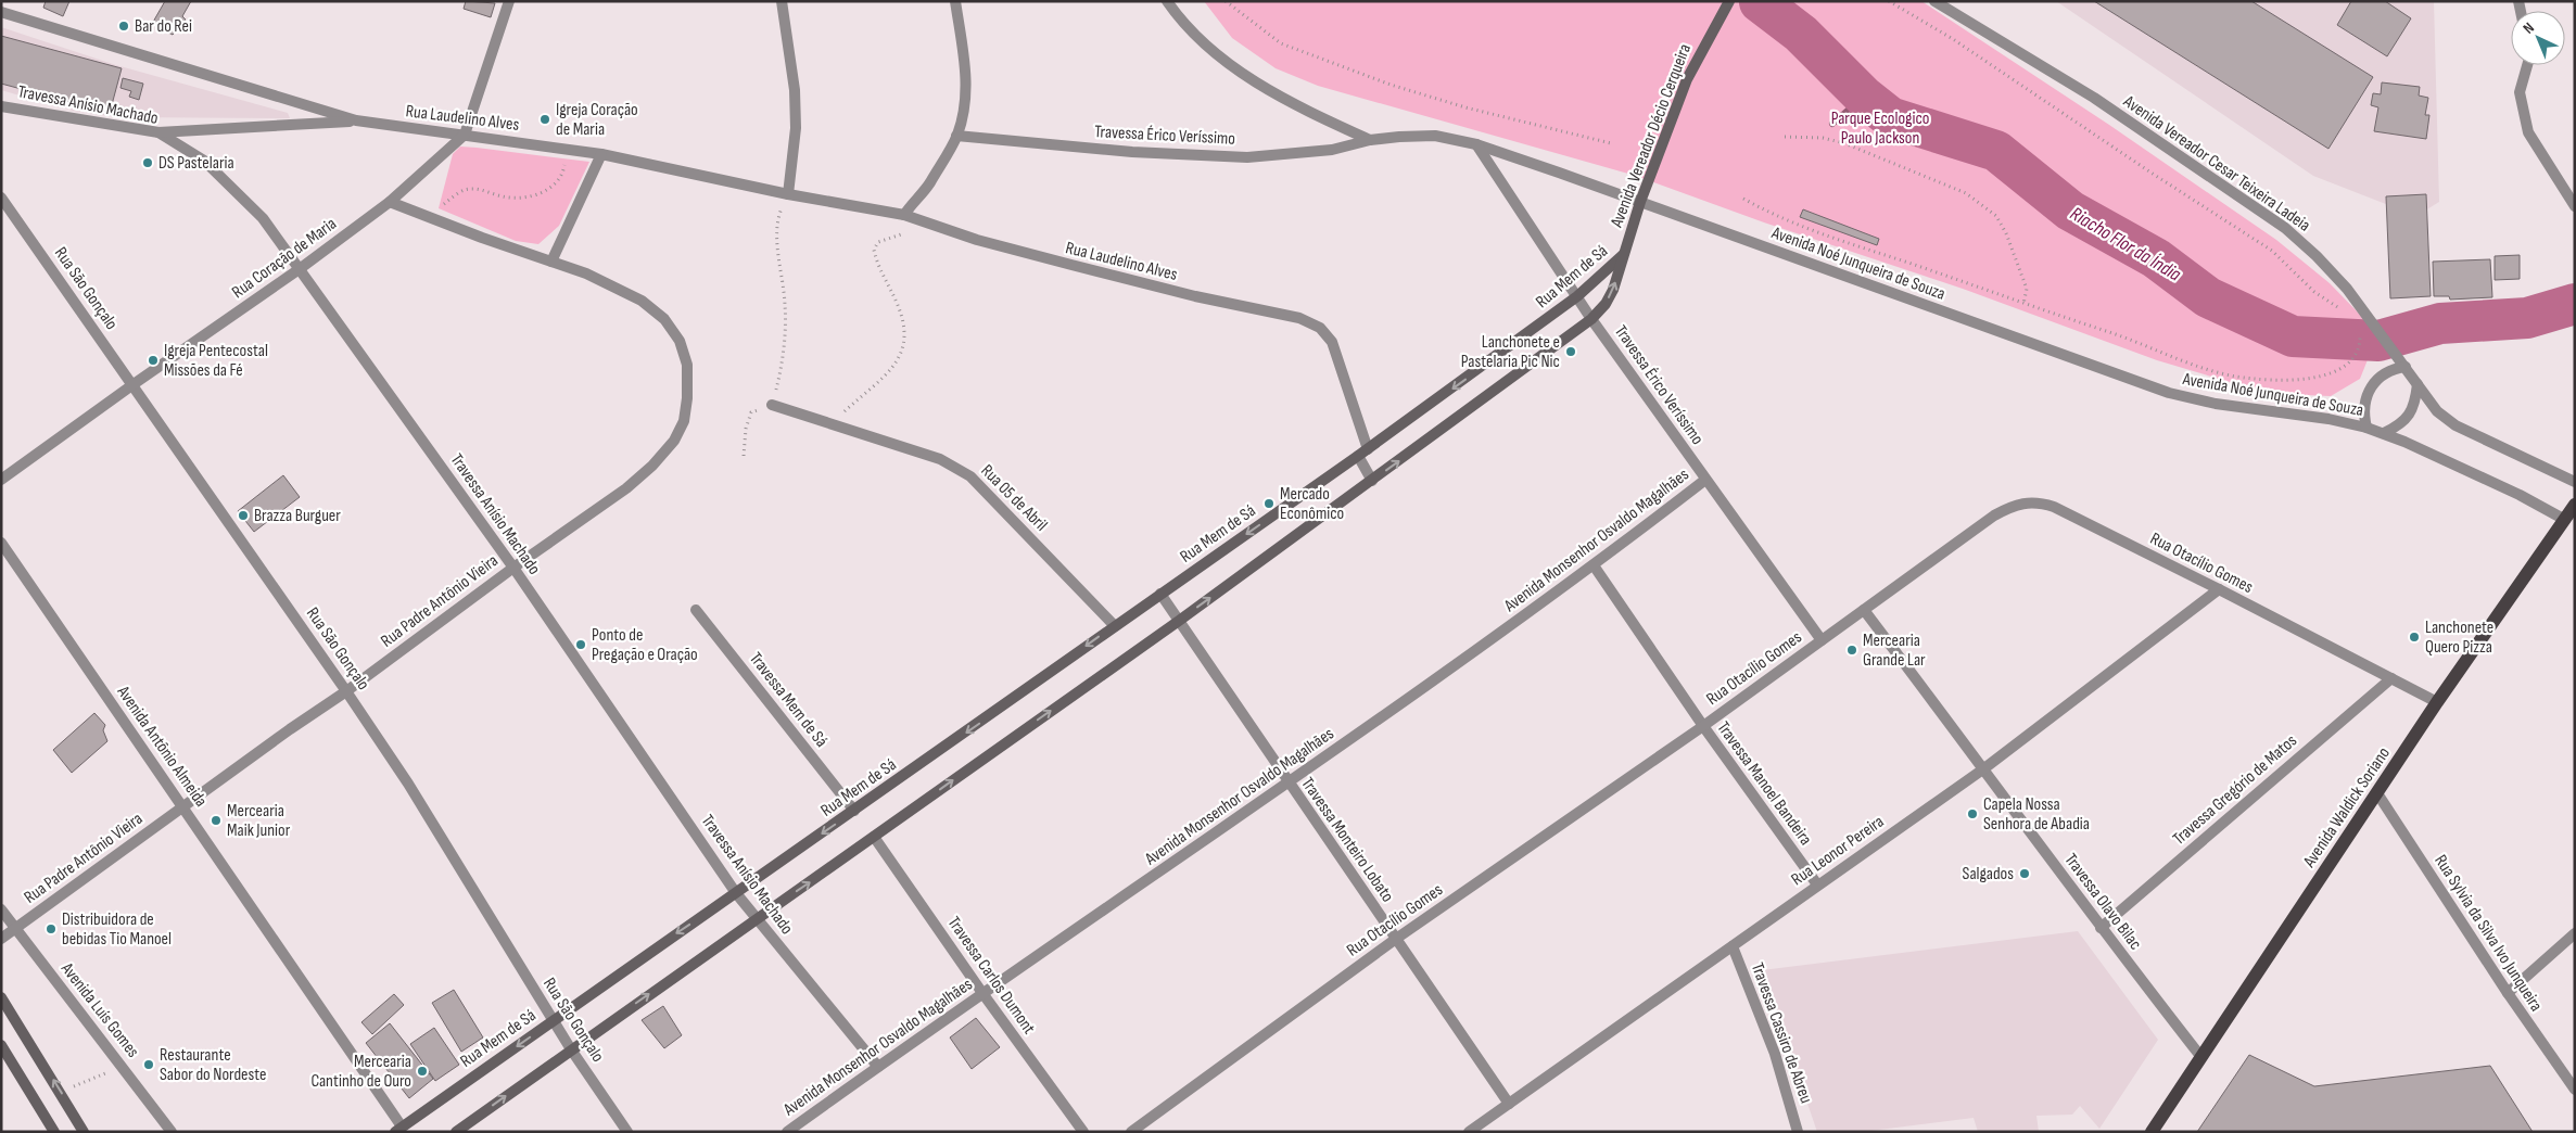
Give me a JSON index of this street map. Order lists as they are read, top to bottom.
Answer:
{
  "streets": {
    "main road": ["Avenida Waldick Soriano"],
    "street": [
      "Travessa Anísio Machado",
      "Rua Laudelino Alves",
      "Travessa Érico Veríssimo",
      "Avenida Vereador Décio Cerqueira",
      "Avenida Vereador Cesar Teixeira Ladeia",
      "Rua Coração de Maria",
      "Avenida Noé Junqueira de Souza",
      "Rua Mem de Sá",
      "Rua São Gonçalo",
      "Rua 05 de Abril",
      "Avenida Monsenhor Osvaldo Magalhães",
      "Rua Otacílio Gomes",
      "Rua Padre Antônio Vieira",
      "Travessa Mem de Sá",
      "Avenida Antônio Almeida",
      "Travessa Manoel Bandeira",
      "Travessa Gregório de Matos",
      "Travessa Monteiro Lobato",
      "Rua Leonor Pereira",
      "Travessa Olavo Bilac",
      "Rua Sylvia da Silva Ivo Junqueira",
      "Travessa Carlos Dumont",
      "Avenida Luís Gomes",
      "Travessa Cassiro de Abreu"
    ]
  },
  "crossings": [
    ["Travessa Anísio Machado", "Rua Laudelino Alves"],
    ["Travessa Anísio Machado", "Rua Coração de Maria"],
    ["Travessa Anísio Machado", "Rua Mem de Sá"],
    ["Travessa Anísio Machado", "Avenida Monsenhor Osvaldo Magalhães"],
    ["Travessa Anísio Machado", "Rua Padre Antônio Vieira"],
    ["Rua Laudelino Alves", "Rua Coração de Maria"],
    ["Rua Laudelino Alves", "Rua Mem de Sá"],
    ["Travessa Érico Veríssimo", "Avenida Noé Junqueira de Souza"],
    ["Travessa Érico Veríssimo", "Rua Mem de Sá"],
    ["Travessa Érico Veríssimo", "Avenida Monsenhor Osvaldo Magalhães"],
    ["Travessa Érico Veríssimo", "Rua Otacílio Gomes"],
    ["Avenida Vereador Décio Cerqueira", "Avenida Noé Junqueira de Souza"],
    ["Avenida Vereador Décio Cerqueira", "Rua Mem de Sá"],
    ["Avenida Vereador Cesar Teixeira Ladeia", "Avenida Noé Junqueira de Souza"],
    ["Rua Coração de Maria", "Rua São Gonçalo"],
    ["Rua Coração de Maria", "Rua Padre Antônio Vieira"],
    ["Avenida Noé Junqueira de Souza", "Avenida Waldick Soriano"],
    ["Rua Mem de Sá", "Rua São Gonçalo"],
    ["Rua Mem de Sá", "Rua 05 de Abril"],
    ["Rua Mem de Sá", "Travessa Mem de Sá"],
    ["Rua Mem de Sá", "Avenida Antônio Almeida"],
    ["Rua Mem de Sá", "Travessa Monteiro Lobato"],
    ["Rua Mem de Sá", "Travessa Carlos Dumont"],
    ["Rua São Gonçalo", "Rua Padre Antônio Vieira"],
    ["Avenida Monsenhor Osvaldo Magalhães", "Travessa Manoel Bandeira"],
    ["Avenida Monsenhor Osvaldo Magalhães", "Travessa Monteiro Lobato"],
    ["Avenida Monsenhor Osvaldo Magalhães", "Travessa Carlos Dumont"],
    ["Rua Otacílio Gomes", "Travessa Manoel Bandeira"],
    ["Rua Otacílio Gomes", "Travessa Gregório de Matos"],
    ["Rua Otacílio Gomes", "Avenida Waldick Soriano"],
    ["Rua Otacílio Gomes", "Travessa Monteiro Lobato"],
    ["Rua Otacílio Gomes", "Rua Leonor Pereira"],
    ["Rua Otacílio Gomes", "Travessa Olavo Bilac"],
    ["Rua Padre Antônio Vieira", "Avenida Antônio Almeida"],
    ["Rua Padre Antônio Vieira", "Avenida Luís Gomes"],
    ["Travessa Manoel Bandeira", "Rua Leonor Pereira"],
    ["Travessa Gregório de Matos", "Travessa Olavo Bilac"],
    ["Avenida Waldick Soriano", "Travessa Olavo Bilac"],
    ["Avenida Waldick Soriano", "Rua Sylvia da Silva Ivo Junqueira"],
    ["Travessa Monteiro Lobato", "Rua Leonor Pereira"],
    ["Rua Leonor Pereira", "Travessa Olavo Bilac"],
    ["Rua Leonor Pereira", "Travessa Cassiro de Abreu"]
  ],
  "water": ["Riacho Flor da Índia"],
  "parks": ["Parque Ecologico Paulo Jackson"],
  "places": [
    "Bar do Rei",
    "Igreja Coração de Maria",
    "DS Pastelaria",
    "Lanchonete e Pastelaria Pic Nic",
    "Igreja Pentecostal Missões da Fé",
    "Mercado Econômico",
    "Brazza Burguer",
    "Lanchonete Quero Pizza",
    "Ponto de Pregação e Oração",
    "Mercearia Grande Lar",
    "Capela Nossa Senhora de Abadia",
    "Mercearia Maik Junior",
    "Salgados",
    "Distribuidora de bebidas Tio Manoel",
    "Restaurante Sabor do Nordeste",
    "Mercearia Cantinho de Ouro"
  ],
  "north": "top left"
}
